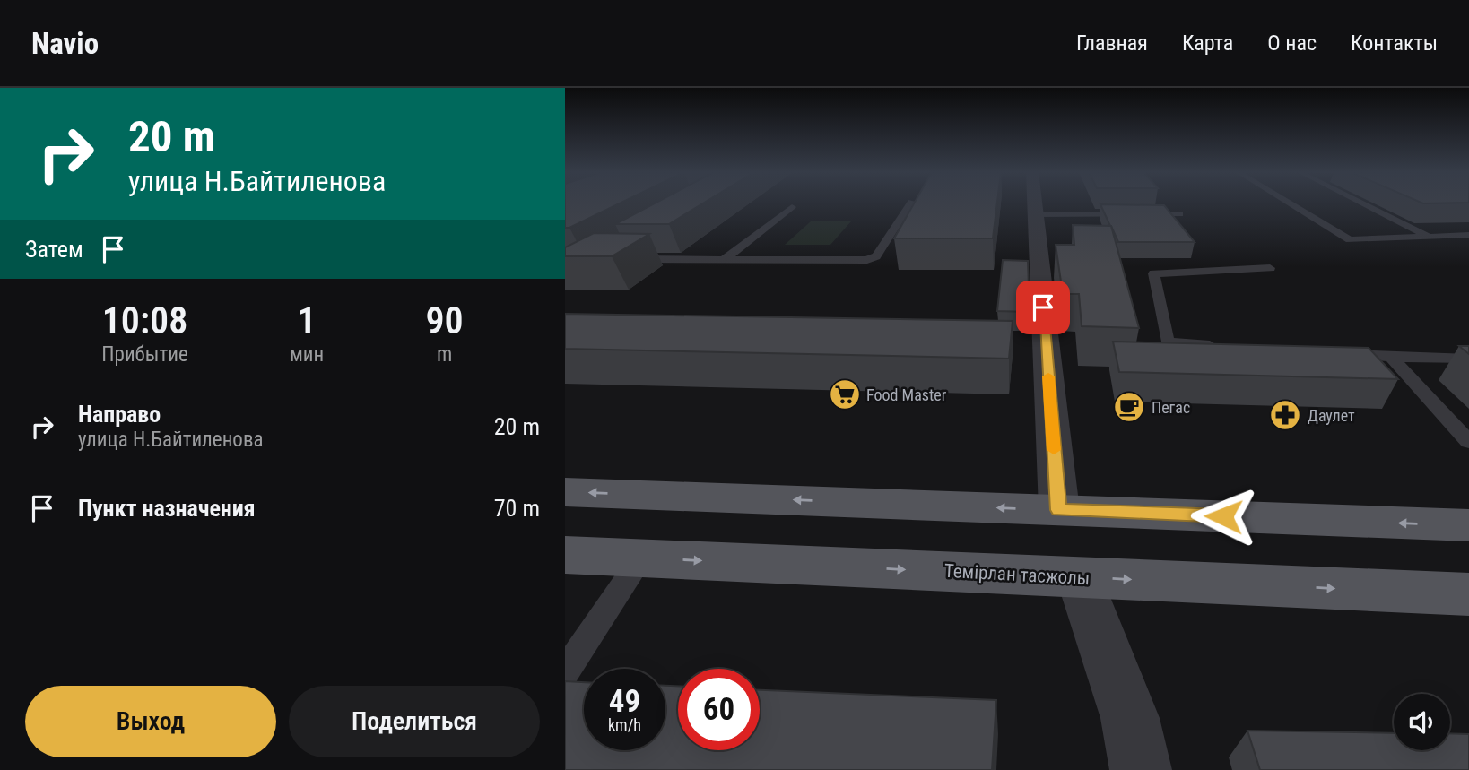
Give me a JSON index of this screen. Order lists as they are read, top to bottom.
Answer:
{
  "streets": {
    "main road": ["Темірлан тасжолы"]
  },
  "places": {
    "supermarket": ["Food Master"],
    "cafe": ["Пегас"],
    "pharmacy": ["Даулет"]
  },
  "page": {
    "header": "Navio",
    "nav": [
      "Главная",
      "Карта",
      "О нас",
      "Контакты"
    ],
    "turn": ["20 m", "улица Н.Байтиленова"],
    "then": "Затем",
    "eta": [
      "10:08",
      "Прибытие",
      "1",
      "мин",
      "90",
      "m"
    ],
    "list": [
      {
        "name": "Направо",
        "note": "улица Н.Байтиленова",
        "value": "20 m"
      },
      {
        "name": "Пункт назначения",
        "value": "70 m"
      }
    ],
    "speed": "49 km/h",
    "limit": "60",
    "buttons": ["Выход", "Поделиться"]
  }
}
